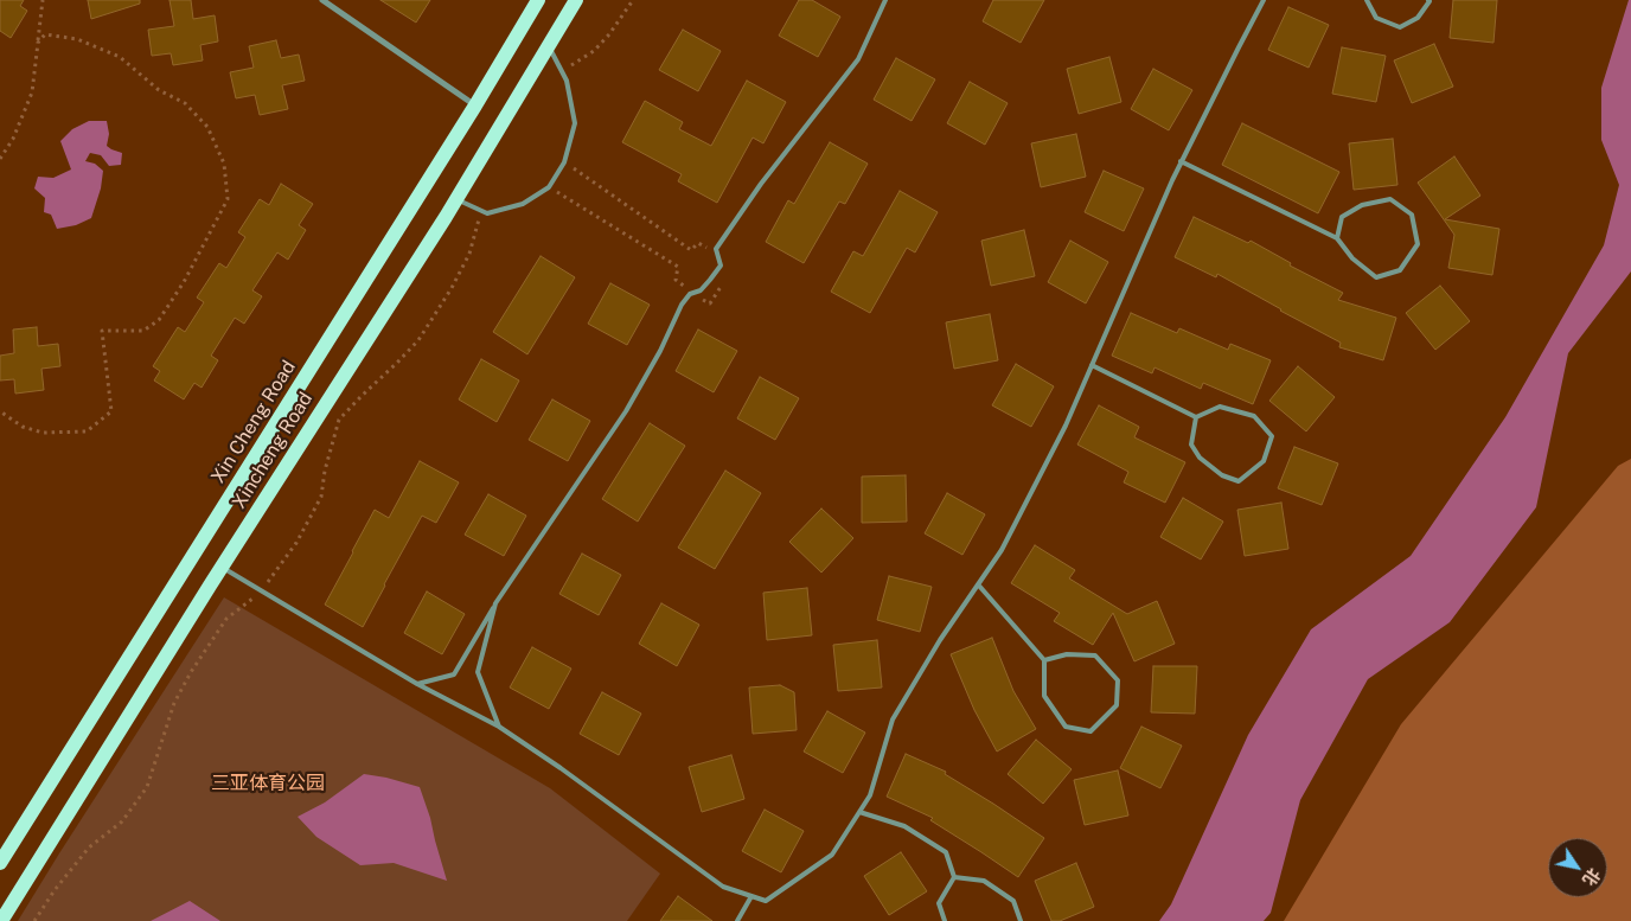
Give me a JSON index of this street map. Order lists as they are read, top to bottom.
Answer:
{
  "streets": {
    "main road": ["Xin Cheng Road", "Xincheng Road"]
  },
  "parks": ["三亚体育公园"],
  "north": "bottom right"
}
